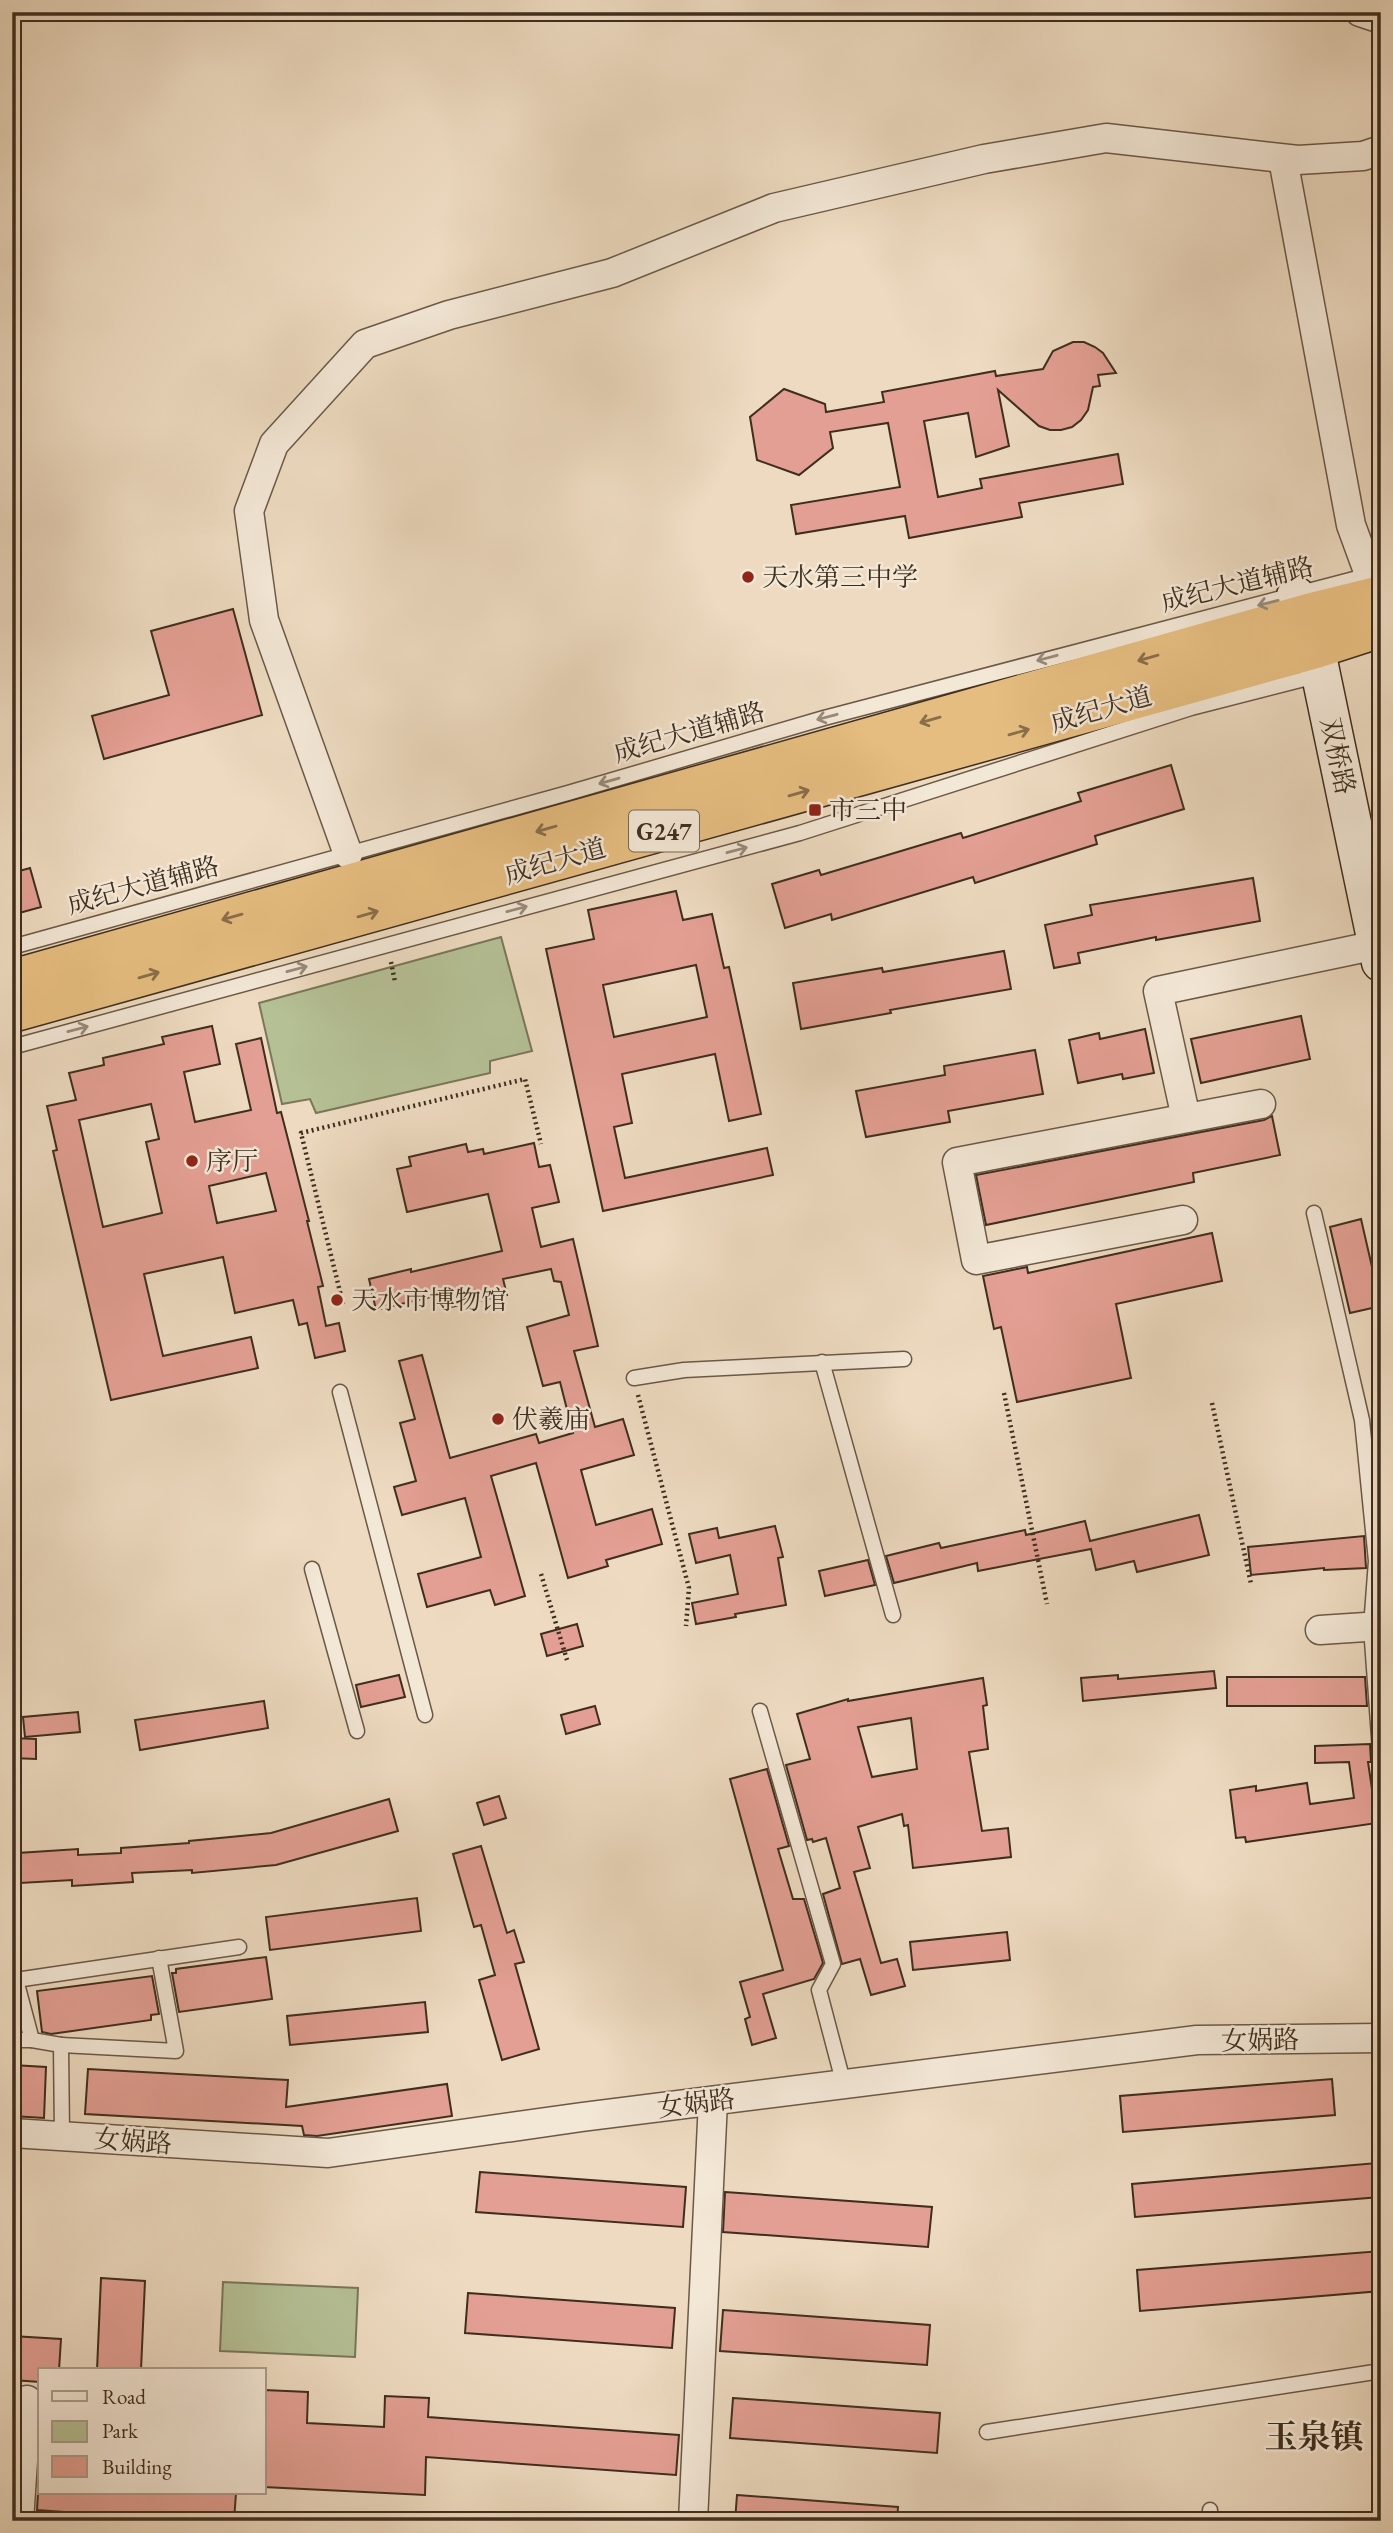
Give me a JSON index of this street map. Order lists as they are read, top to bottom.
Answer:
{
  "streets": {
    "highway": ["成纪大道", "G247"],
    "main road": ["双桥路"],
    "street": ["女娲路"],
    "lane": ["成纪大道辅路"]
  },
  "crossings": [
    ["成纪大道辅路", "成纪大道"],
    ["成纪大道辅路", "双桥路"],
    ["成纪大道", "双桥路"]
  ],
  "districts": ["玉泉镇"],
  "places": {
    "other": [
      "天水第三中学",
      "序厅",
      "天水市博物馆",
      "伏羲庙"
    ],
    "transit": ["市三中"]
  },
  "legend": ["Road", "Park", "Building"]
}
